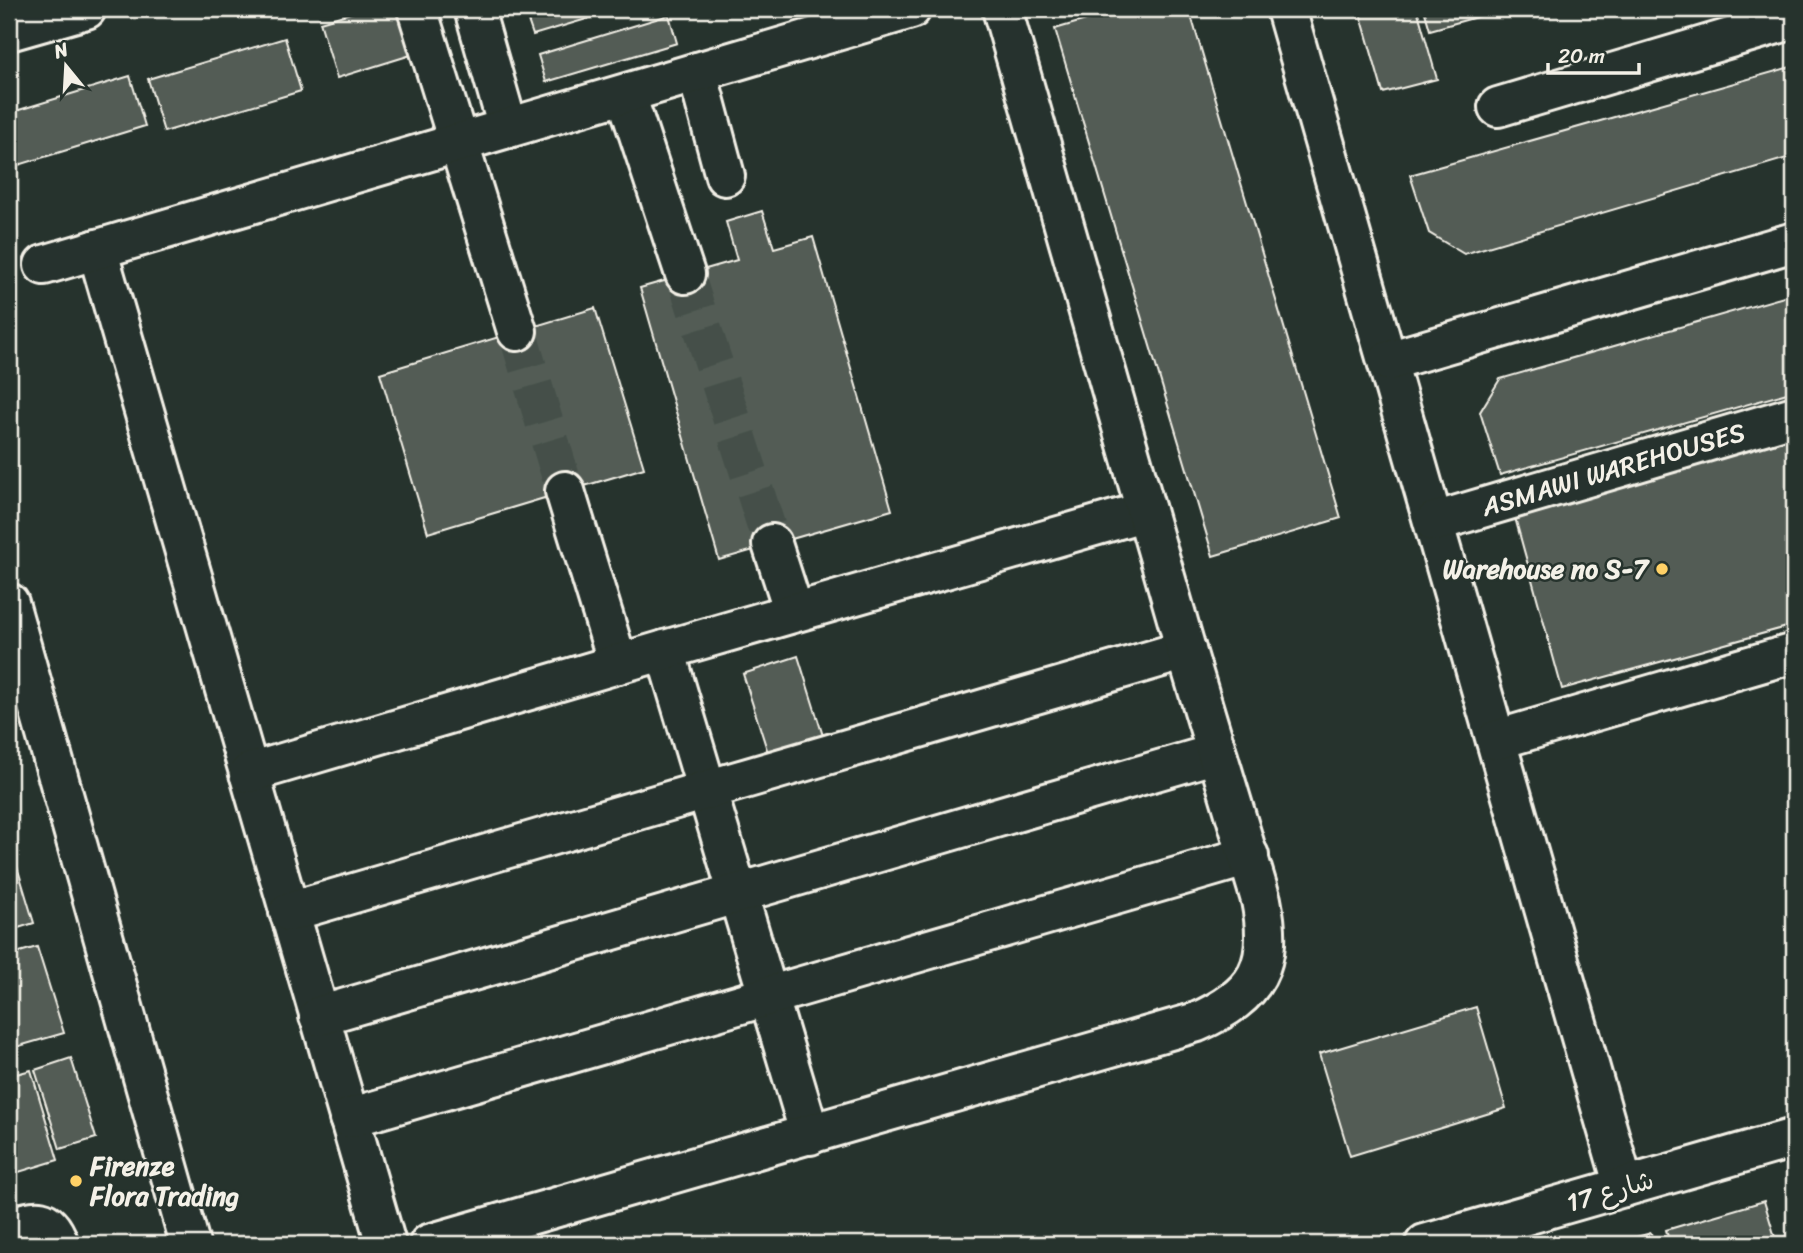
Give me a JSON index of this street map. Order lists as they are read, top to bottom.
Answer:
{
  "streets": {
    "street": ["ASMAWI WAREHOUSES", "شارع 17"]
  },
  "places": ["Warehouse no S-7", "Firenze Flora Trading"],
  "scale_bar": "20 m",
  "north": "top"
}
